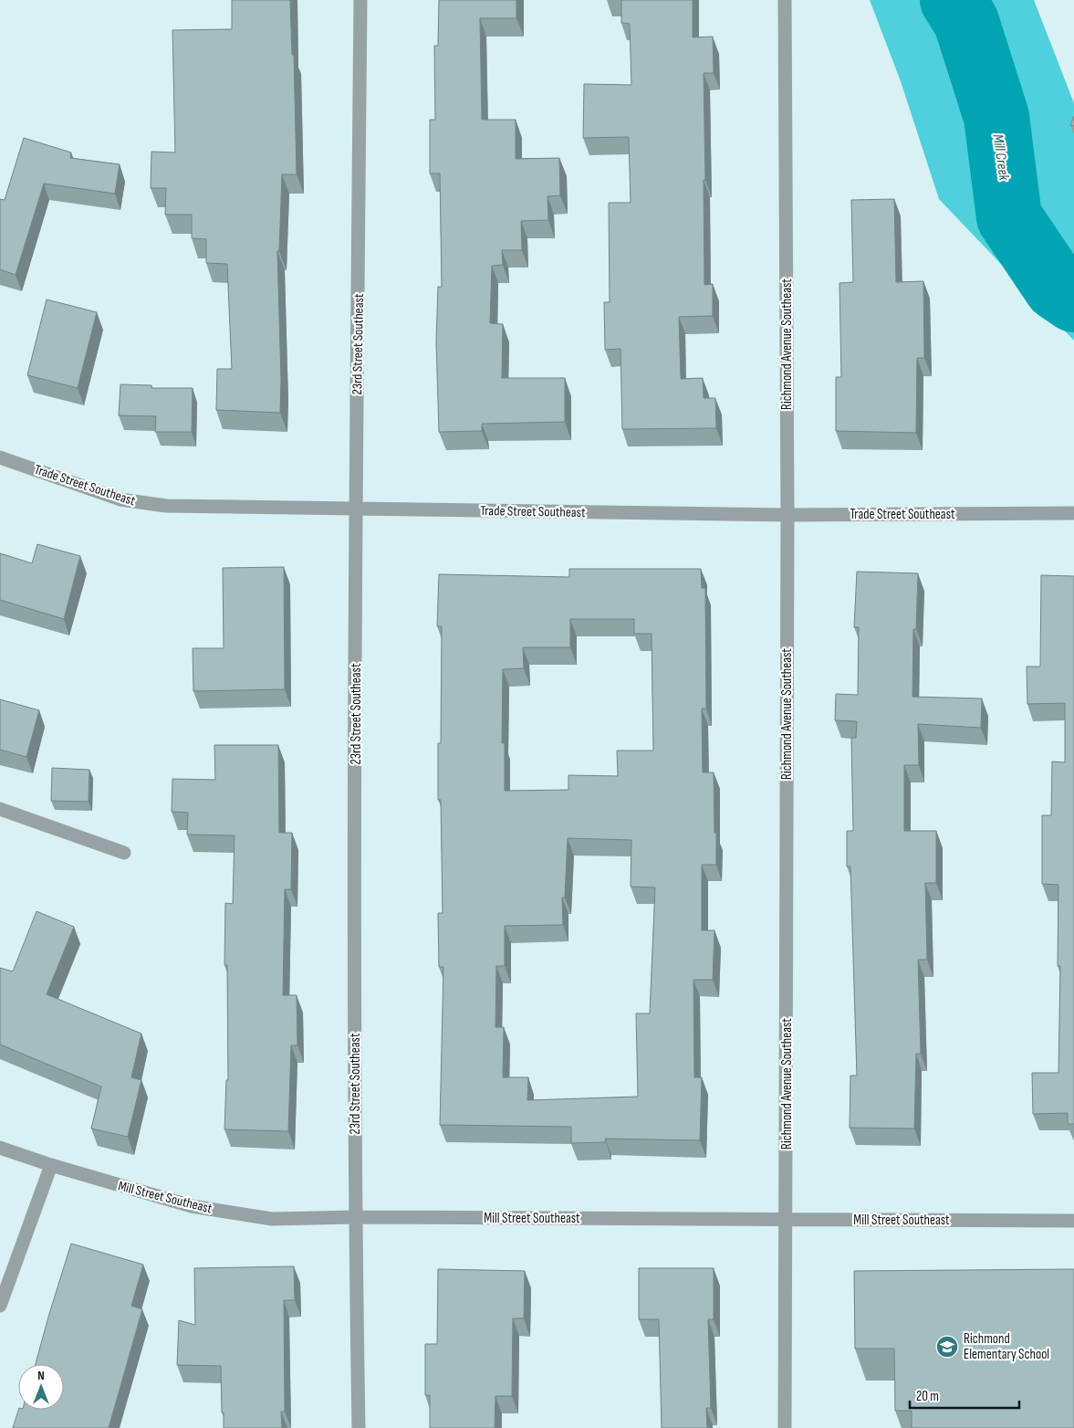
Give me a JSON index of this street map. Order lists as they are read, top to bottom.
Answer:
{
  "streets": {
    "street": [
      "23rd Street Southeast",
      "Richmond Avenue Southeast",
      "Trade Street Southeast",
      "Mill Street Southeast"
    ]
  },
  "crossings": [
    ["23rd Street Southeast", "Trade Street Southeast"],
    ["23rd Street Southeast", "Mill Street Southeast"],
    ["Richmond Avenue Southeast", "Trade Street Southeast"],
    ["Richmond Avenue Southeast", "Mill Street Southeast"]
  ],
  "water": ["Mill Creek"],
  "places": {
    "school or university": ["Richmond Elementary School"]
  },
  "scale_bar": "20 m",
  "north": "top"
}
